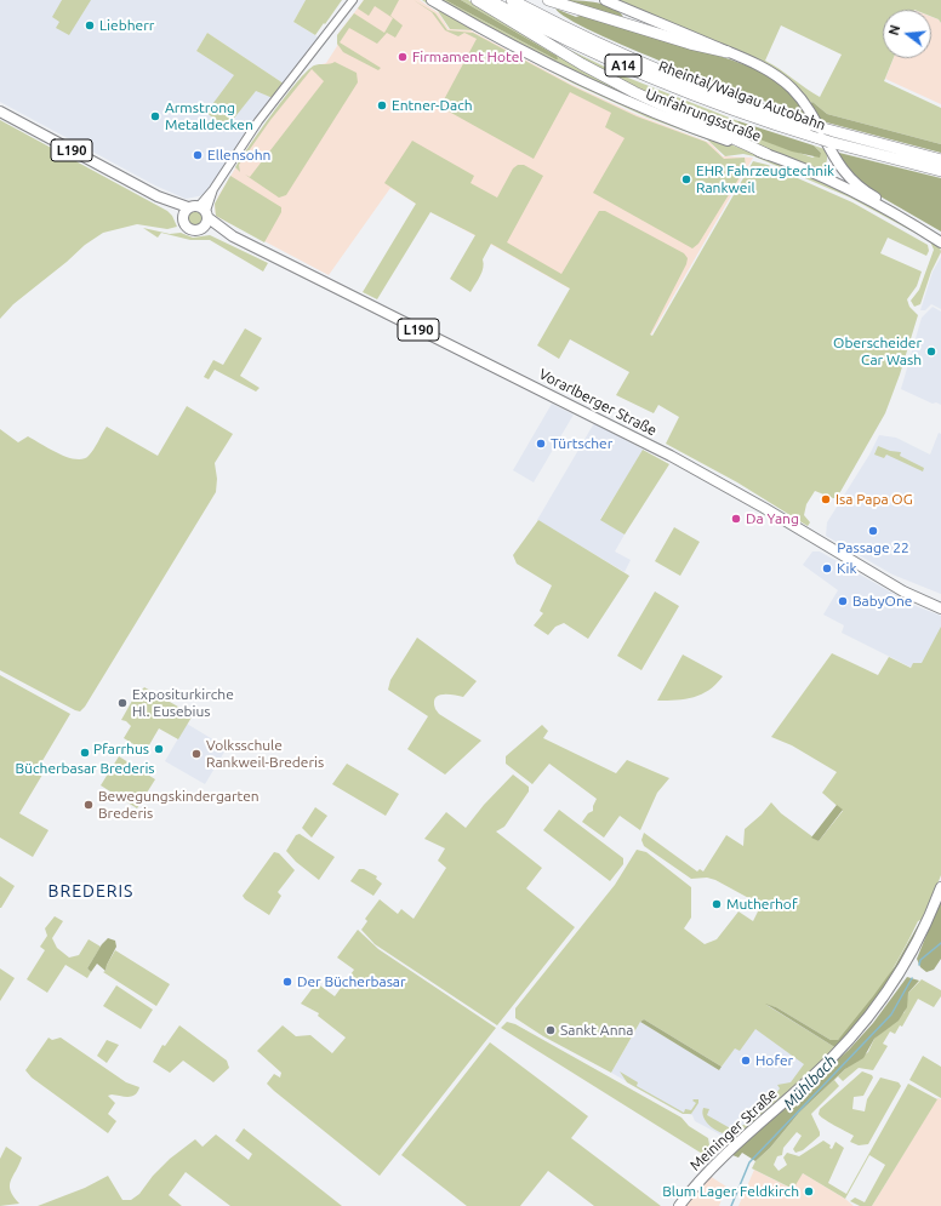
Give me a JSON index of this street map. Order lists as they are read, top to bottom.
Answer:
{
  "streets": {
    "highway": ["A14", "Rheintal/Walgau Autobahn"],
    "main road": [
      "Umfahrungsstraße",
      "L190",
      "Vorarlberger Straße",
      "Meininger Straße"
    ]
  },
  "districts": ["BREDERIS"],
  "water": ["Mühlbach"],
  "places": [
    "Liebherr",
    "Firmament Hotel",
    "Entner-Dach",
    "Armstrong Metalldecken",
    "Ellensohn",
    "EHR Fahrzeugtechnik Rankweil",
    "Oberscheider Car Wash",
    "Türtscher",
    "Isa Papa OG",
    "Da Yang",
    "Passage 22",
    "Kik",
    "BabyOne",
    "Expositurkirche Hl. Eusebius",
    "Pfarrhus",
    "Bücherbasar Brederis",
    "Volksschule Rankweil-Brederis",
    "Bewegungskindergarten Brederis",
    "Mutherhof",
    "Der Bücherbasar",
    "Sankt Anna",
    "Hofer",
    "Blum Lager Feldkirch"
  ],
  "north": "left"
}
